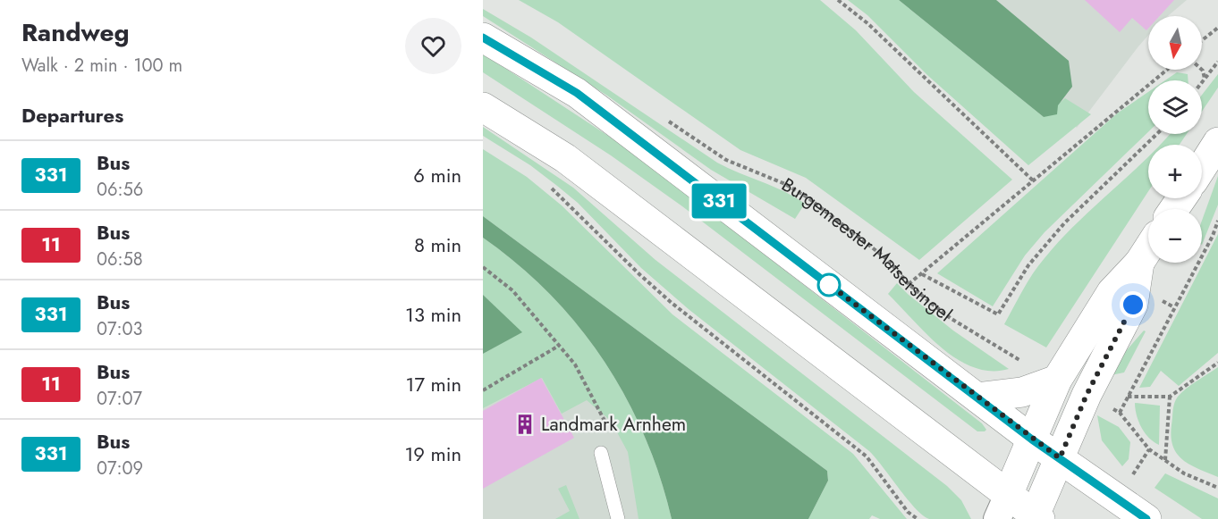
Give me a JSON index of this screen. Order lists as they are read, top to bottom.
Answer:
{
  "streets": {
    "path": ["Burgemeester Matsersingel"]
  },
  "places": {
    "building": ["Landmark Arnhem"]
  },
  "lines": ["bus line 331"],
  "north": "bottom",
  "page": {
    "heading": [
      ["Randweg", "Walk · 2 min · 100 m"],
      "Departures"
    ],
    "on_map": "331",
    "map_buttons": ["+", "−"],
    "list": [
      {
        "mark": "331",
        "name": "Bus",
        "note": "06:56",
        "value": "6 min"
      },
      {
        "mark": "11",
        "name": "Bus",
        "note": "06:58",
        "value": "8 min"
      },
      {
        "mark": "331",
        "name": "Bus",
        "note": "07:03",
        "value": "13 min"
      },
      {
        "mark": "11",
        "name": "Bus",
        "note": "07:07",
        "value": "17 min"
      },
      {
        "mark": "331",
        "name": "Bus",
        "note": "07:09",
        "value": "19 min"
      }
    ]
  }
}
